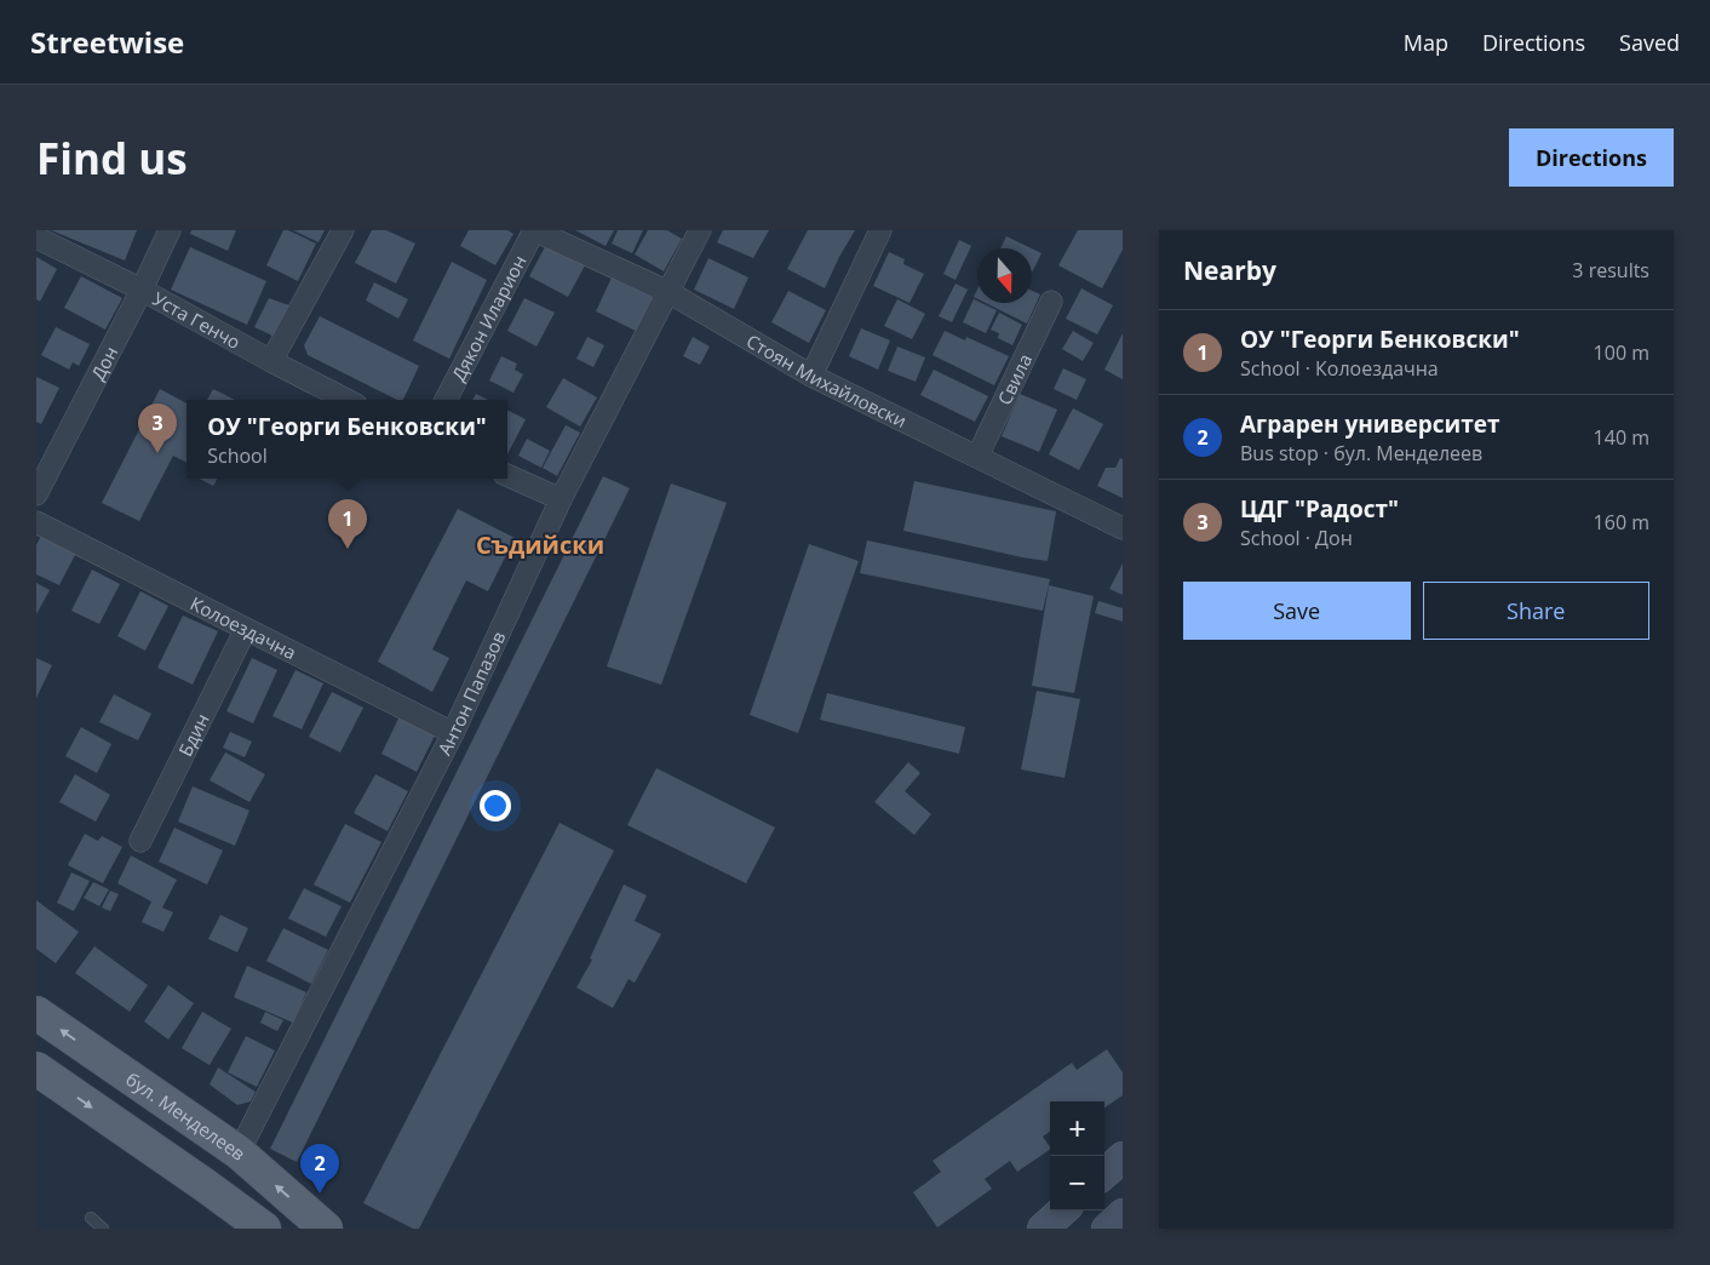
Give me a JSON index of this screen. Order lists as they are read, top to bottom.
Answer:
{
  "streets": {
    "main road": ["бул. Менделеев"],
    "street": [
      "Дякон Иларион",
      "Уста Генчо",
      "Дон",
      "Свила",
      "Стоян Михайловски",
      "Колоездачна",
      "Антон Папазов",
      "Бдин"
    ]
  },
  "crossings": [
    ["Дякон Иларион", "Стоян Михайловски"],
    ["Уста Генчо", "Дон"],
    ["Свила", "Стоян Михайловски"],
    ["Стоян Михайловски", "Антон Папазов"],
    ["Колоездачна", "Антон Папазов"],
    ["Колоездачна", "Бдин"],
    ["Антон Папазов", "бул. Менделеев"]
  ],
  "districts": ["Съдийски"],
  "north": "bottom",
  "page": {
    "header": "Streetwise",
    "nav": ["Map", "Directions", "Saved"],
    "buttons": [
      "Directions",
      ["Save", "Share"]
    ],
    "title": "Find us",
    "heading": ["Nearby", "3 results"],
    "list": [
      {
        "mark": "1",
        "name": "ОУ \"Георги Бенковски\"",
        "note": "School · Колоездачна",
        "value": "100 m"
      },
      {
        "mark": "2",
        "name": "Аграрен университет",
        "note": "Bus stop · бул. Менделеев",
        "value": "140 m"
      },
      {
        "mark": "3",
        "name": "ЦДГ \"Радост\"",
        "note": "School · Дон",
        "value": "160 m"
      }
    ],
    "popup": ["ОУ \"Георги Бенковски\"", "School"],
    "pins": ["3", "1", "2"],
    "map_buttons": ["+", "−"]
  }
}
